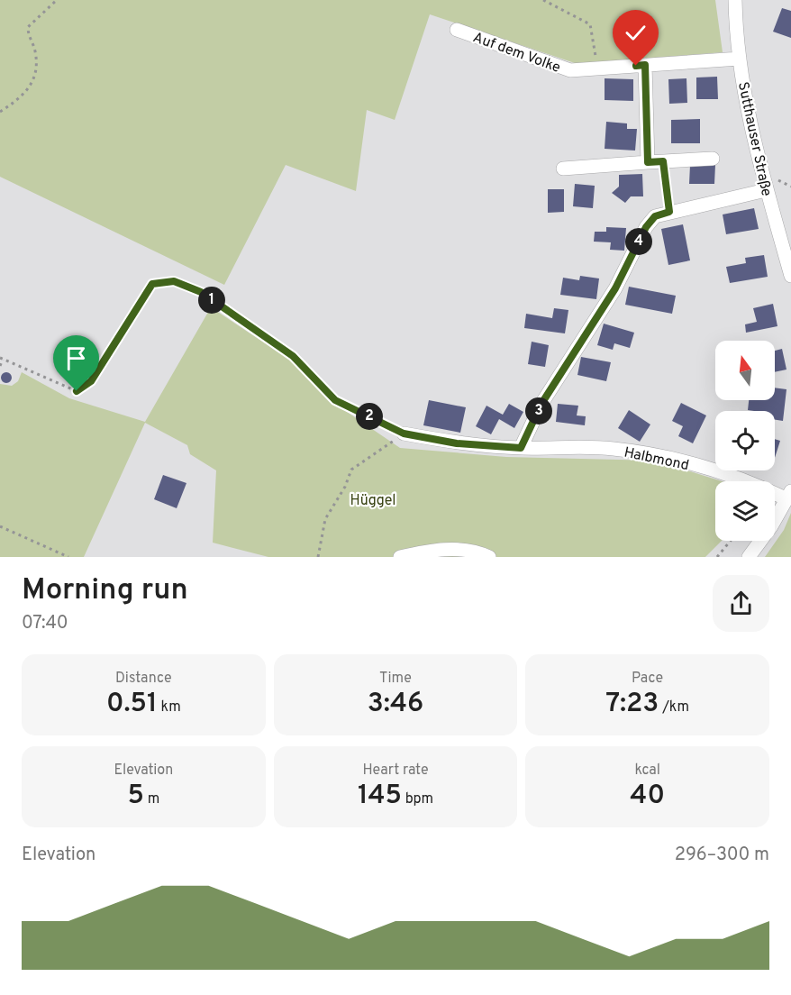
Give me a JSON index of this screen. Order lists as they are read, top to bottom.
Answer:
{
  "streets": {
    "street": ["Auf dem Volke", "Sutthauser Straße", "Halbmond"]
  },
  "crossings": [
    ["Auf dem Volke", "Sutthauser Straße"]
  ],
  "parks": ["Hüggel"],
  "north": "top",
  "page": {
    "pins": [
      "4",
      "1",
      "3",
      "2"
    ],
    "heading": ["Morning run", "07:40"],
    "stats": [
      ["Distance", "0.51 km"],
      ["Time", "3:46"],
      ["Pace", "7:23 /km"],
      ["Elevation", "5 m"],
      ["Heart rate", "145 bpm"],
      ["kcal", "40"]
    ],
    "chart": ["Elevation", "296–300 m"]
  }
}
